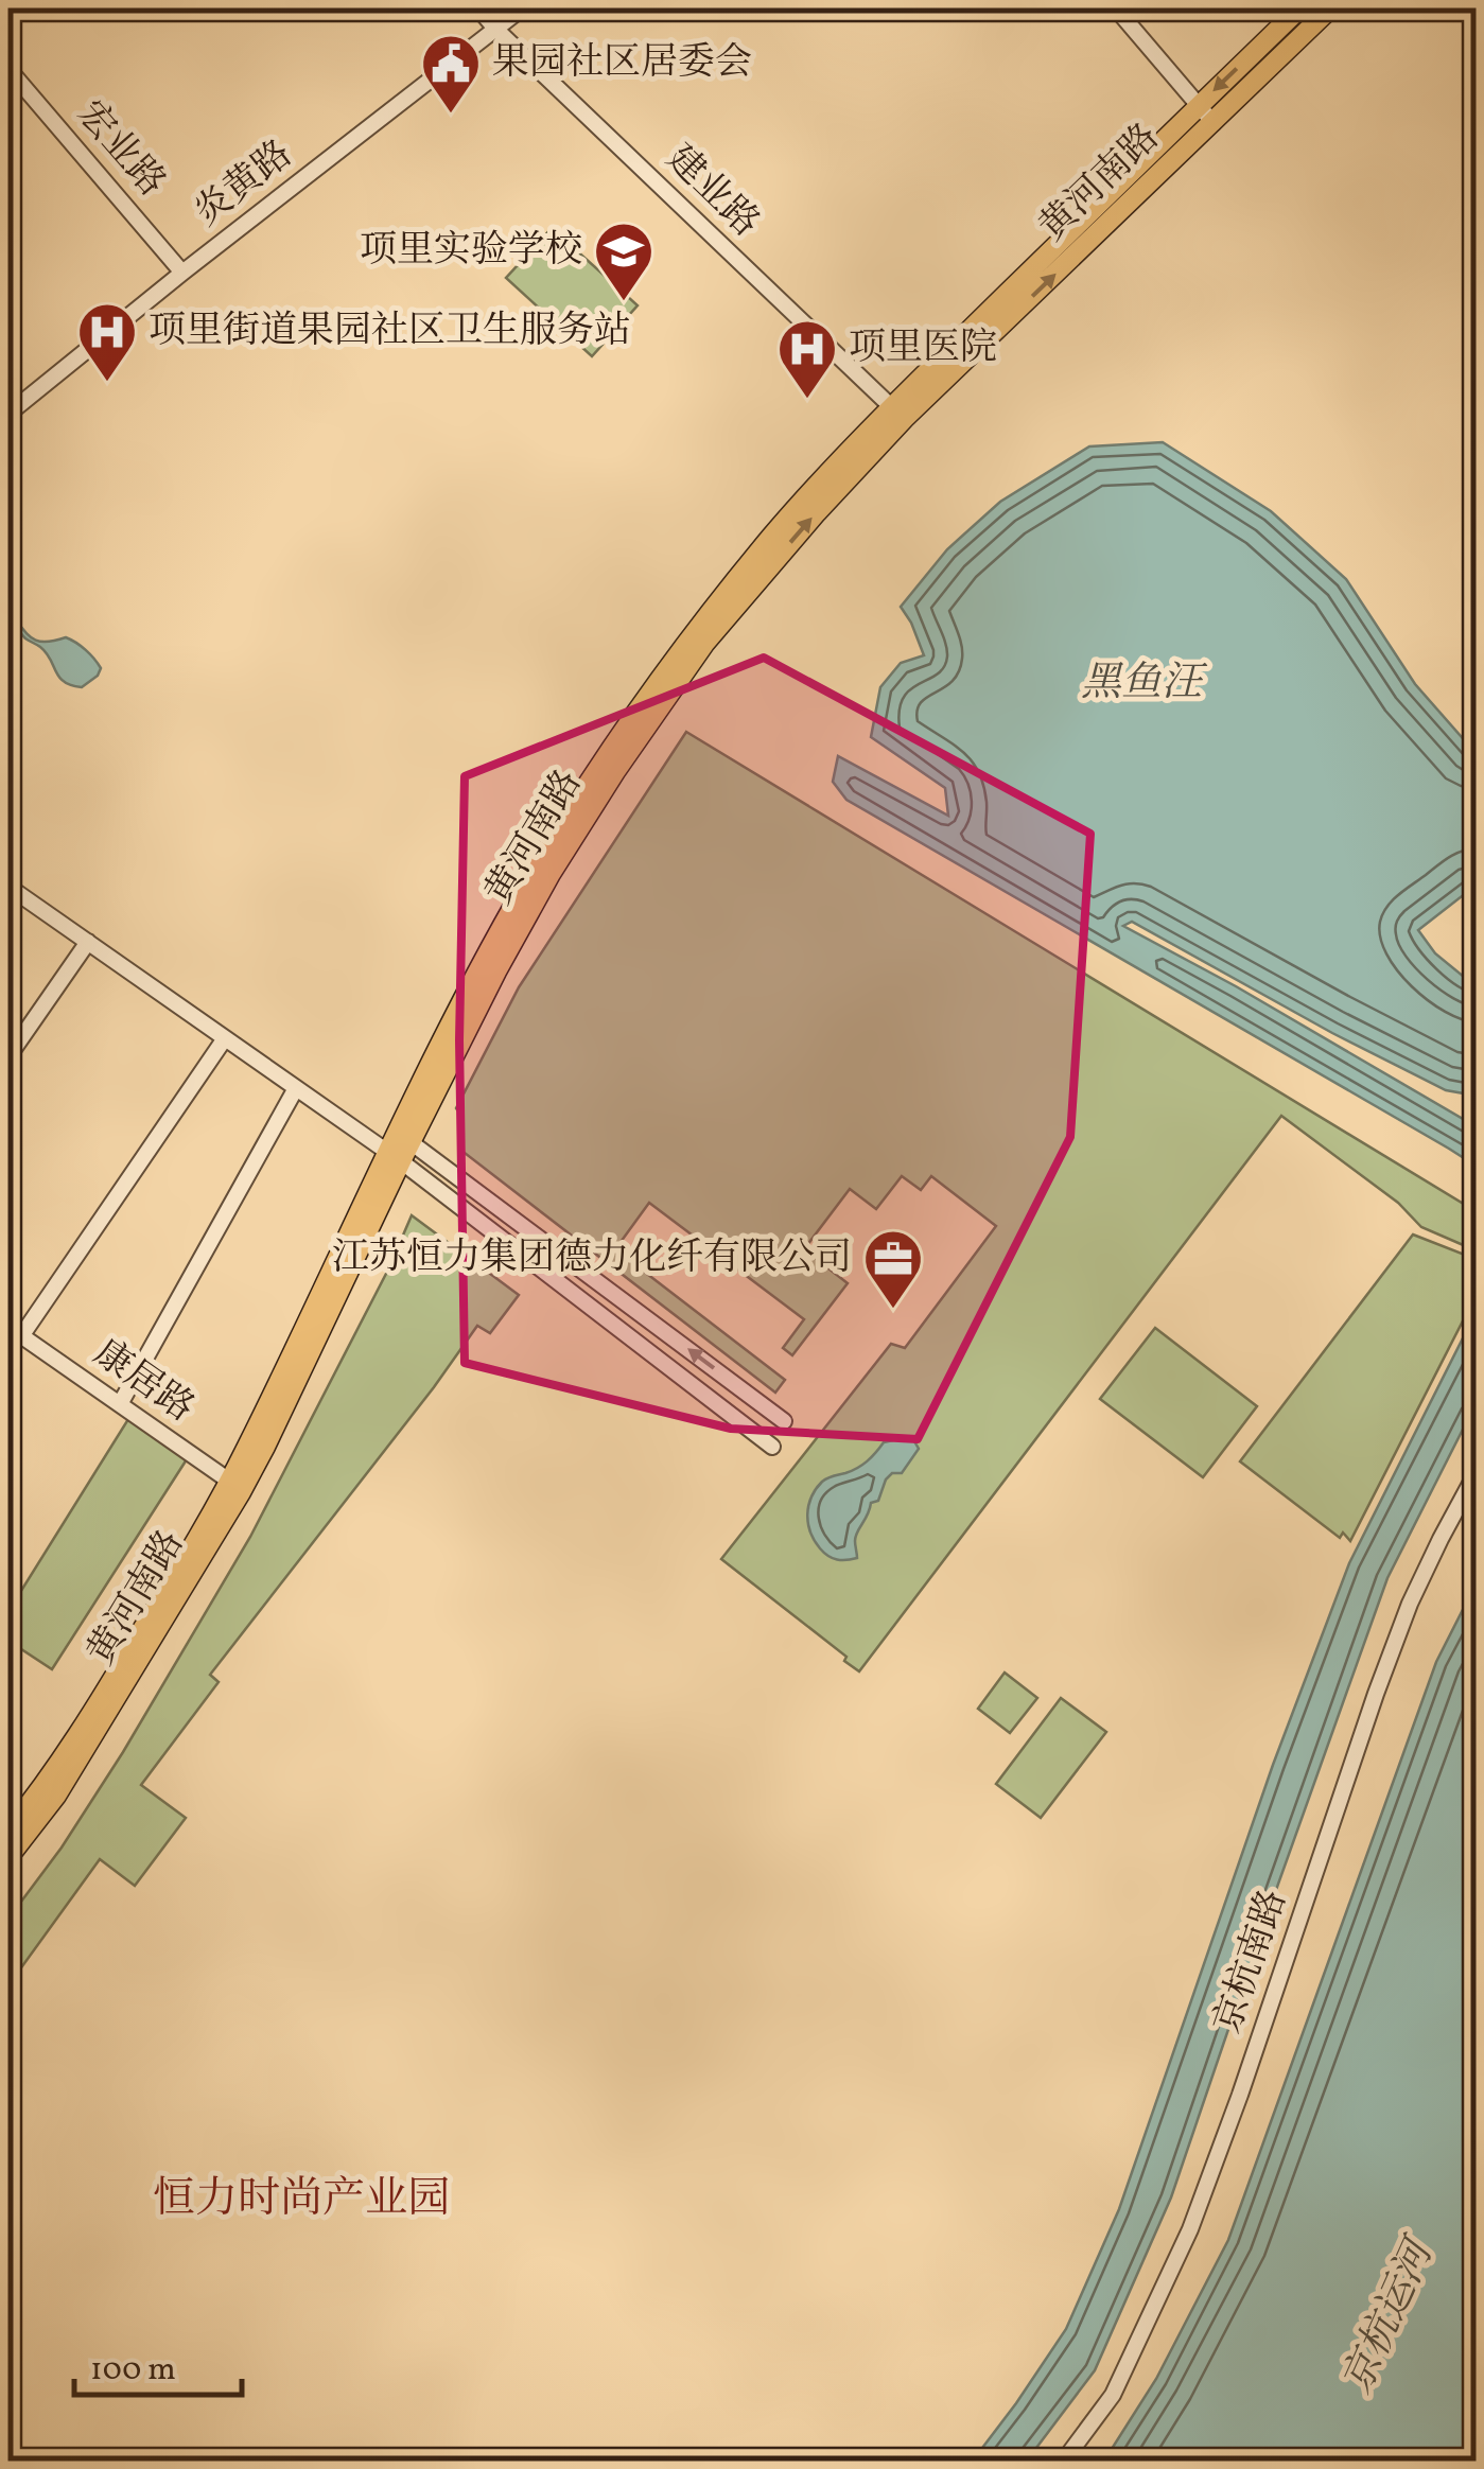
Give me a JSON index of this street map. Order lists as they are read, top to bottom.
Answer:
{
  "streets": {
    "main road": ["黄河南路"],
    "street": [
      "宏业路",
      "炎黄路",
      "建业路",
      "康居路",
      "京杭南路"
    ]
  },
  "crossings": [
    ["宏业路", "炎黄路"],
    ["黄河南路", "建业路"],
    ["黄河南路", "康居路"],
    ["炎黄路", "建业路"]
  ],
  "districts": ["恒力时尚产业园"],
  "water": ["黑鱼汪", "京杭运河"],
  "places": {
    "public building": ["果园社区居委会"],
    "school or university": ["项里实验学校"],
    "hospital": ["项里街道果园社区卫生服务站", "项里医院"],
    "office": ["江苏恒力集团德力化纤有限公司"]
  },
  "scale_bar": "100 m"
}
